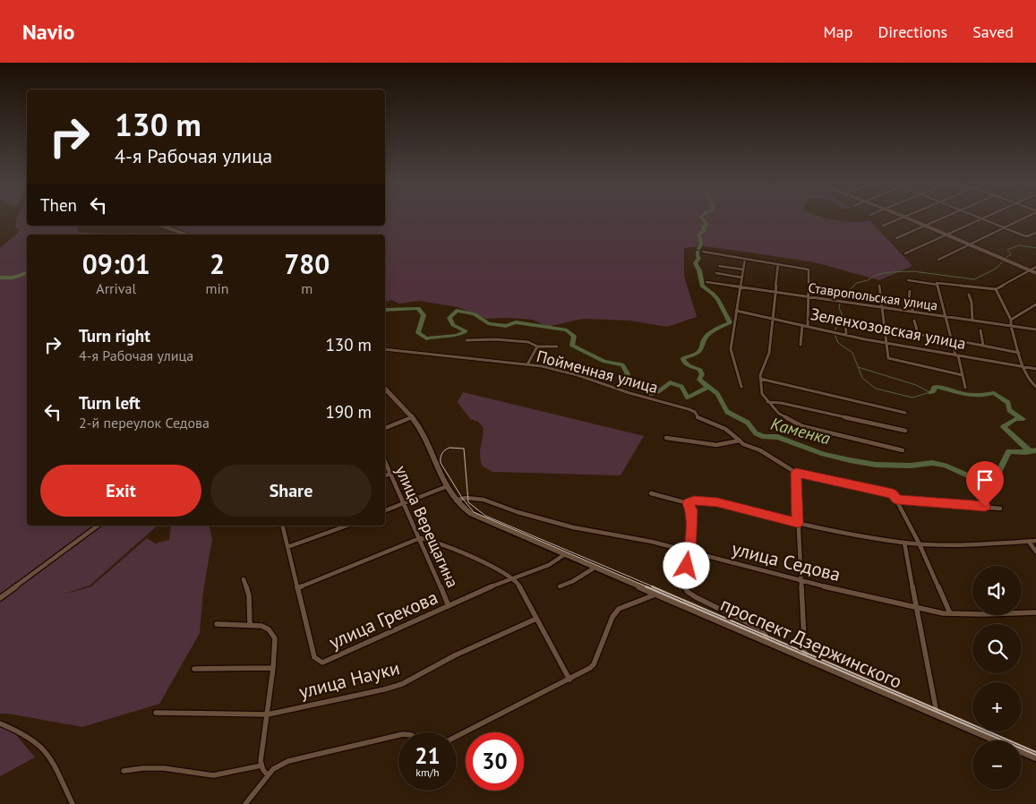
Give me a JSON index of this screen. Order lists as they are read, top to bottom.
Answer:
{
  "streets": {
    "main road": ["проспект Дзержинского"],
    "street": [
      "Ставропольская улица",
      "Зеленхозовская улица",
      "Пойменная улица",
      "улица Верещагина",
      "улица Седова",
      "улица Грекова",
      "улица Науки"
    ]
  },
  "crossings": [
    ["улица Верещагина", "улица Грекова"],
    ["улица Седова", "проспект Дзержинского"],
    ["улица Грекова", "проспект Дзержинского"]
  ],
  "water": ["Каменка"],
  "page": {
    "header": "Navio",
    "nav": ["Map", "Directions", "Saved"],
    "turn": ["130 m", "4-я Рабочая улица"],
    "then": "Then",
    "eta": [
      "09:01",
      "Arrival",
      "2",
      "min",
      "780",
      "m"
    ],
    "list": [
      {
        "name": "Turn right",
        "note": "4-я Рабочая улица",
        "value": "130 m"
      },
      {
        "name": "Turn left",
        "note": "2-й переулок Седова",
        "value": "190 m"
      }
    ],
    "buttons": ["Exit", "Share"],
    "map_buttons": ["+", "−"],
    "speed": "21 km/h",
    "limit": "30"
  }
}
